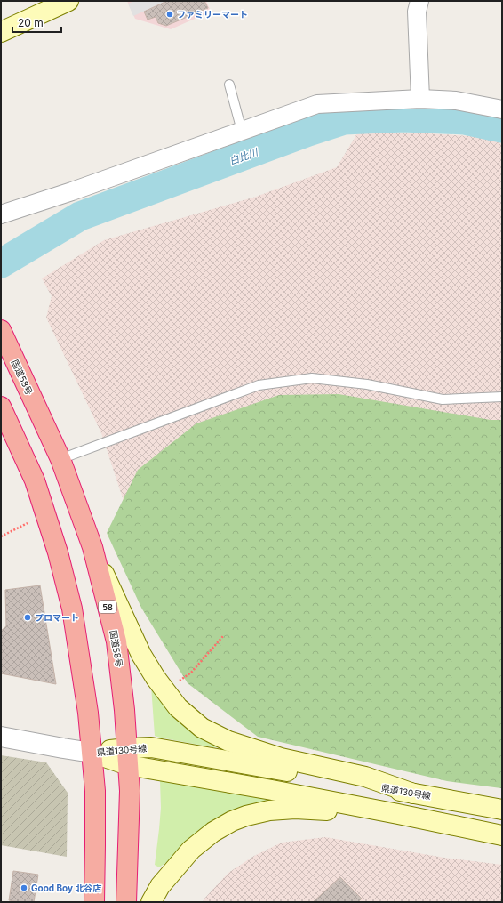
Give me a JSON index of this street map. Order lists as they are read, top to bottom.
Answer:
{
  "streets": {
    "highway": ["国道58号", "58"],
    "main road": ["県道130号線"]
  },
  "crossings": [
    ["国道58号", "県道130号線"]
  ],
  "water": ["白比川"],
  "places": ["ファミリーマート", "プロマート", "Good Boy 北谷店"],
  "scale_bar": "20 m"
}
